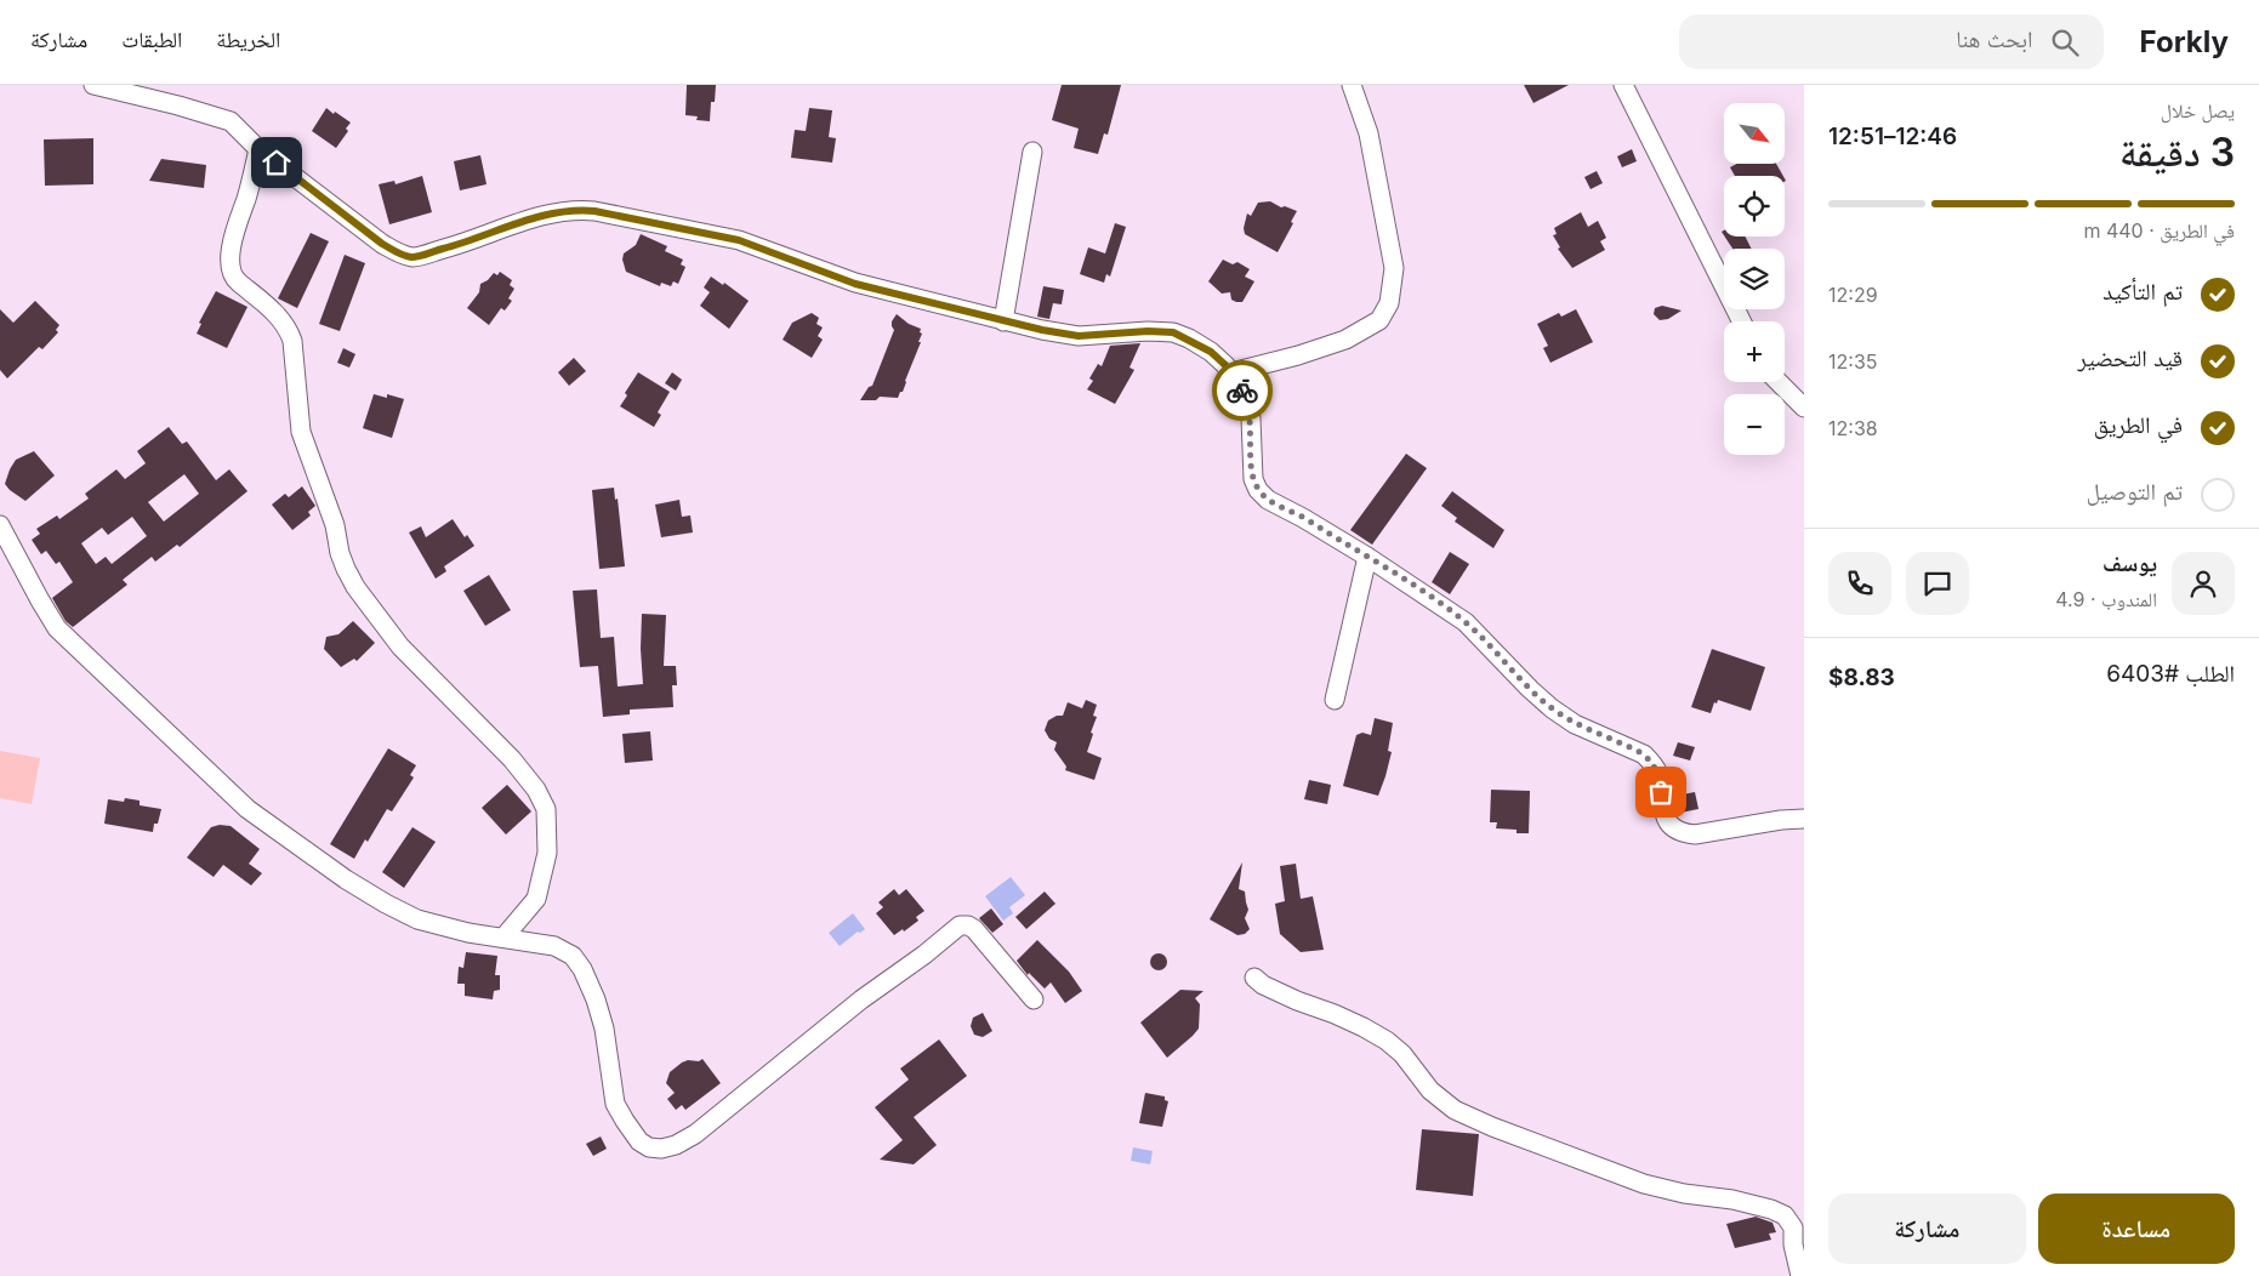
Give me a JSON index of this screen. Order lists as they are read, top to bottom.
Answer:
{
  "north": "bottom right",
  "page": {
    "header": "Forkly",
    "search": "ابحث هنا",
    "nav": ["الخريطة", "الطبقات", "مشاركة"],
    "heading": ["3 دقيقة", "يصل خلال", "12:46–12:51"],
    "panel": [
      "يوسف",
      "المندوب · 4.9",
      "الطلب #6403",
      "$8.83"
    ],
    "map_buttons": ["+", "−"],
    "bar": "في الطريق · 440 m",
    "list": [
      ["تم التأكيد", "12:29"],
      ["قيد التحضير", "12:35"],
      ["في الطريق", "12:38"],
      "تم التوصيل"
    ],
    "buttons": ["مساعدة", "مشاركة"]
  }
}
